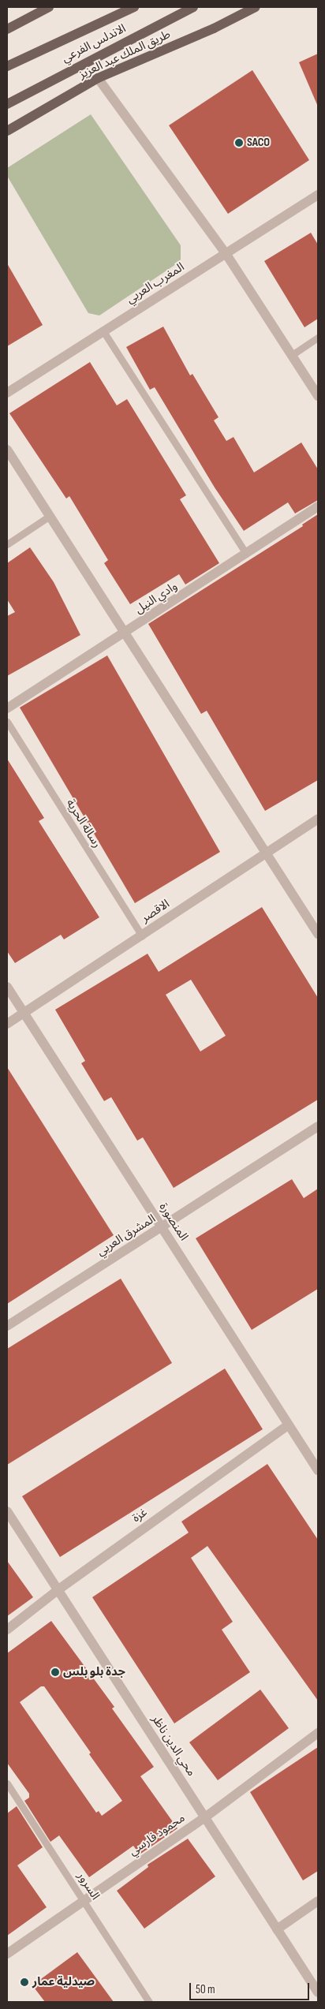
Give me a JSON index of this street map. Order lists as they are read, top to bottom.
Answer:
{
  "streets": {
    "main road": ["الاندلس الفرعي", "طريق الملك عبد العزيز"],
    "street": [
      "المغرب العربي",
      "وادي النيل",
      "الاقصر",
      "المنصورة",
      "المشرق العربي",
      "غزة",
      "محي الدين ناظر",
      "محمود فارسي"
    ],
    "lane": ["رسالة الحرية", "السرور"]
  },
  "crossings": [
    ["رسالة الحرية", "الاقصر"],
    ["الاقصر", "المنصورة"],
    ["المنصورة", "المشرق العربي"],
    ["المنصورة", "غزة"],
    ["غزة", "محي الدين ناظر"],
    ["محي الدين ناظر", "محمود فارسي"],
    ["محمود فارسي", "السرور"]
  ],
  "places": ["SACO", "جدة بلو بلس", "صيدلية عمار"],
  "scale_bar": "50 m"
}
